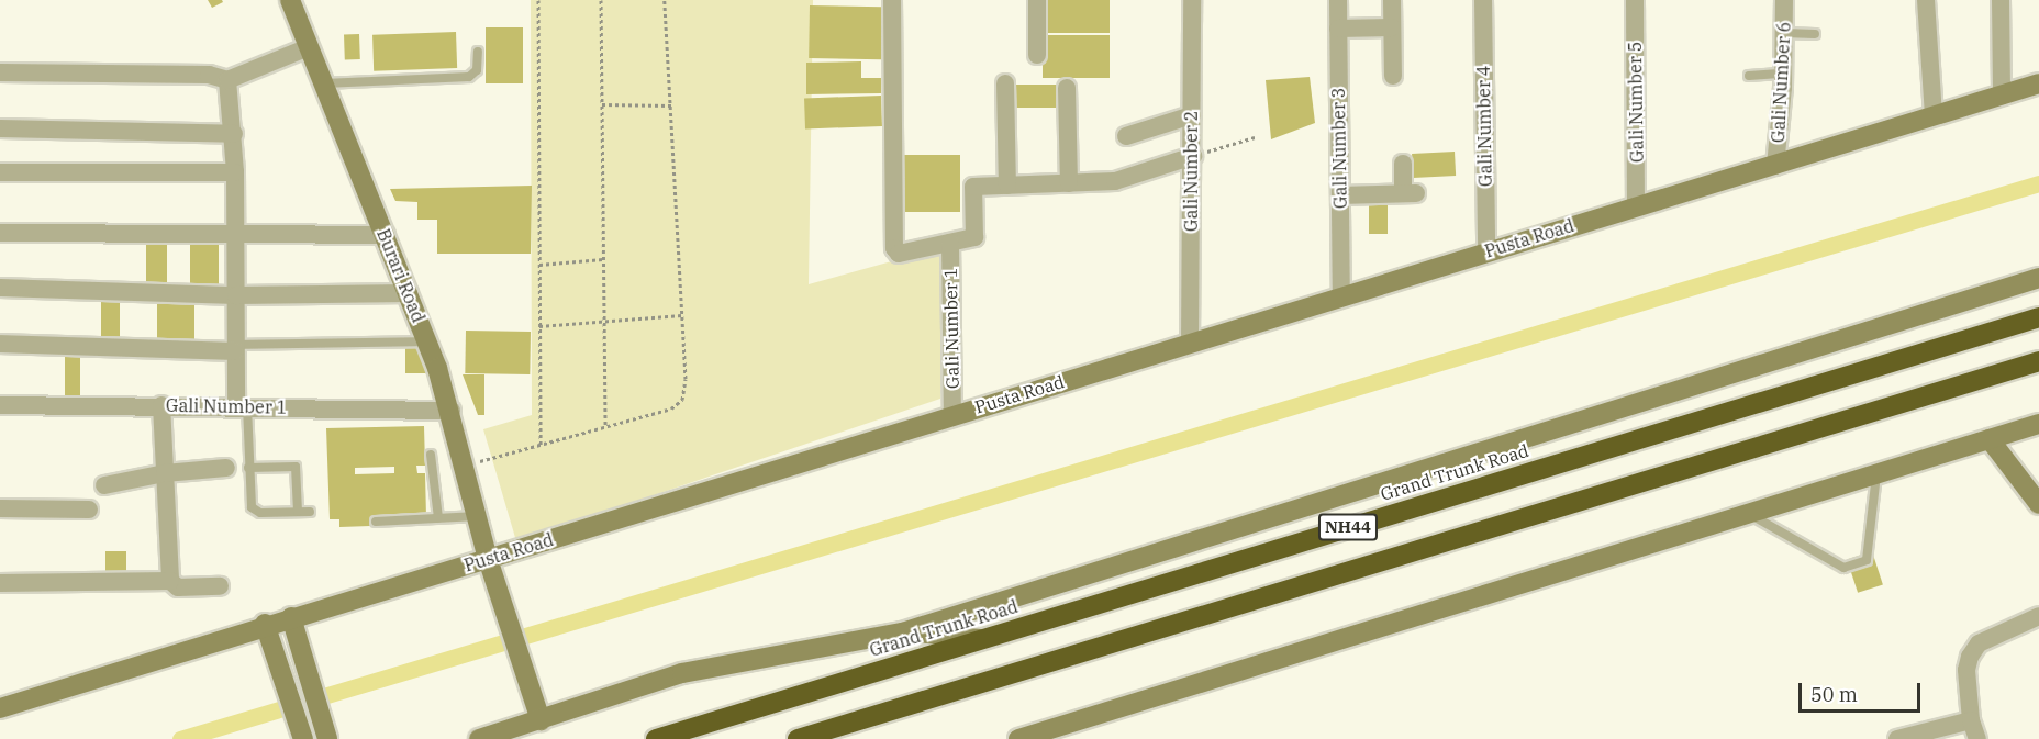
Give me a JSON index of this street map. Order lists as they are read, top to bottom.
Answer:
{
  "streets": {
    "highway": ["Grand Trunk Road", "NH44"],
    "main road": ["Pusta Road", "Burari Road"],
    "street": [
      "Gali Number 6",
      "Gali Number 5",
      "Gali Number 4",
      "Gali Number 3",
      "Gali Number 2",
      "Gali Number 1"
    ]
  },
  "crossings": [
    ["Gali Number 6", "Pusta Road"],
    ["Gali Number 5", "Pusta Road"],
    ["Gali Number 4", "Pusta Road"],
    ["Gali Number 3", "Pusta Road"],
    ["Gali Number 2", "Pusta Road"],
    ["Pusta Road", "Burari Road"],
    ["Pusta Road", "Gali Number 1"],
    ["Burari Road", "Gali Number 1"]
  ],
  "scale_bar": "50 m"
}
